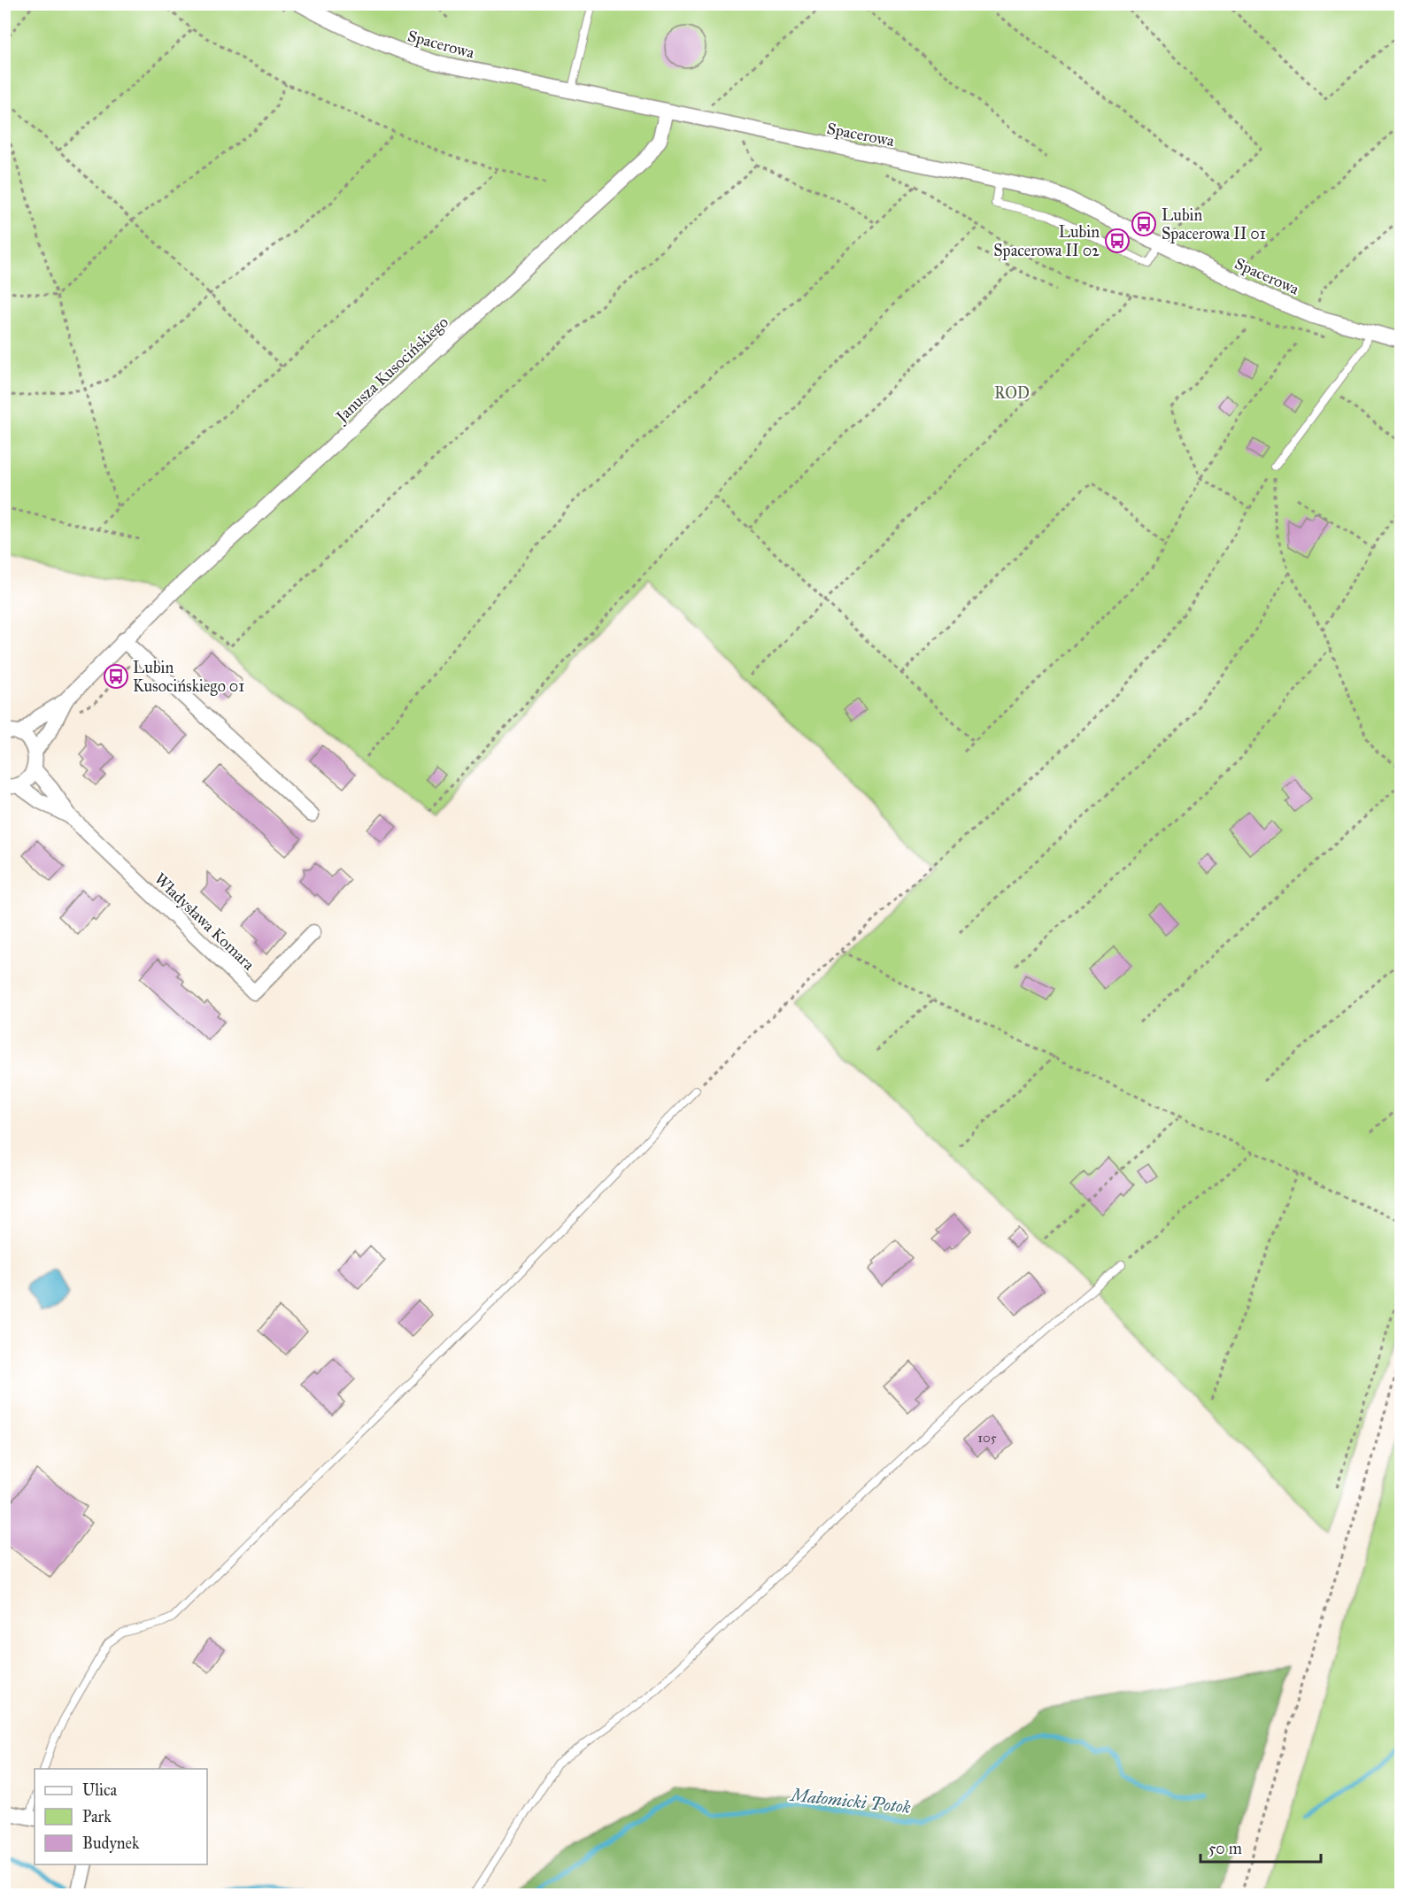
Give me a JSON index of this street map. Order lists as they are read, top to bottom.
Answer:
{
  "streets": {
    "street": ["Spacerowa", "Janusza Kusocińskiego", "Władysława Komara"]
  },
  "crossings": [
    ["Spacerowa", "Janusza Kusocińskiego"]
  ],
  "water": ["Małomicki Potok"],
  "parks": ["ROD"],
  "places": {
    "bus stop": ["Lubin Spacerowa II 01", "Lubin Spacerowa II 02", "Lubin Kusocińskiego 01"]
  },
  "house_numbers": ["105"],
  "legend": ["Ulica", "Park", "Budynek"],
  "scale_bar": "50 m"
}
